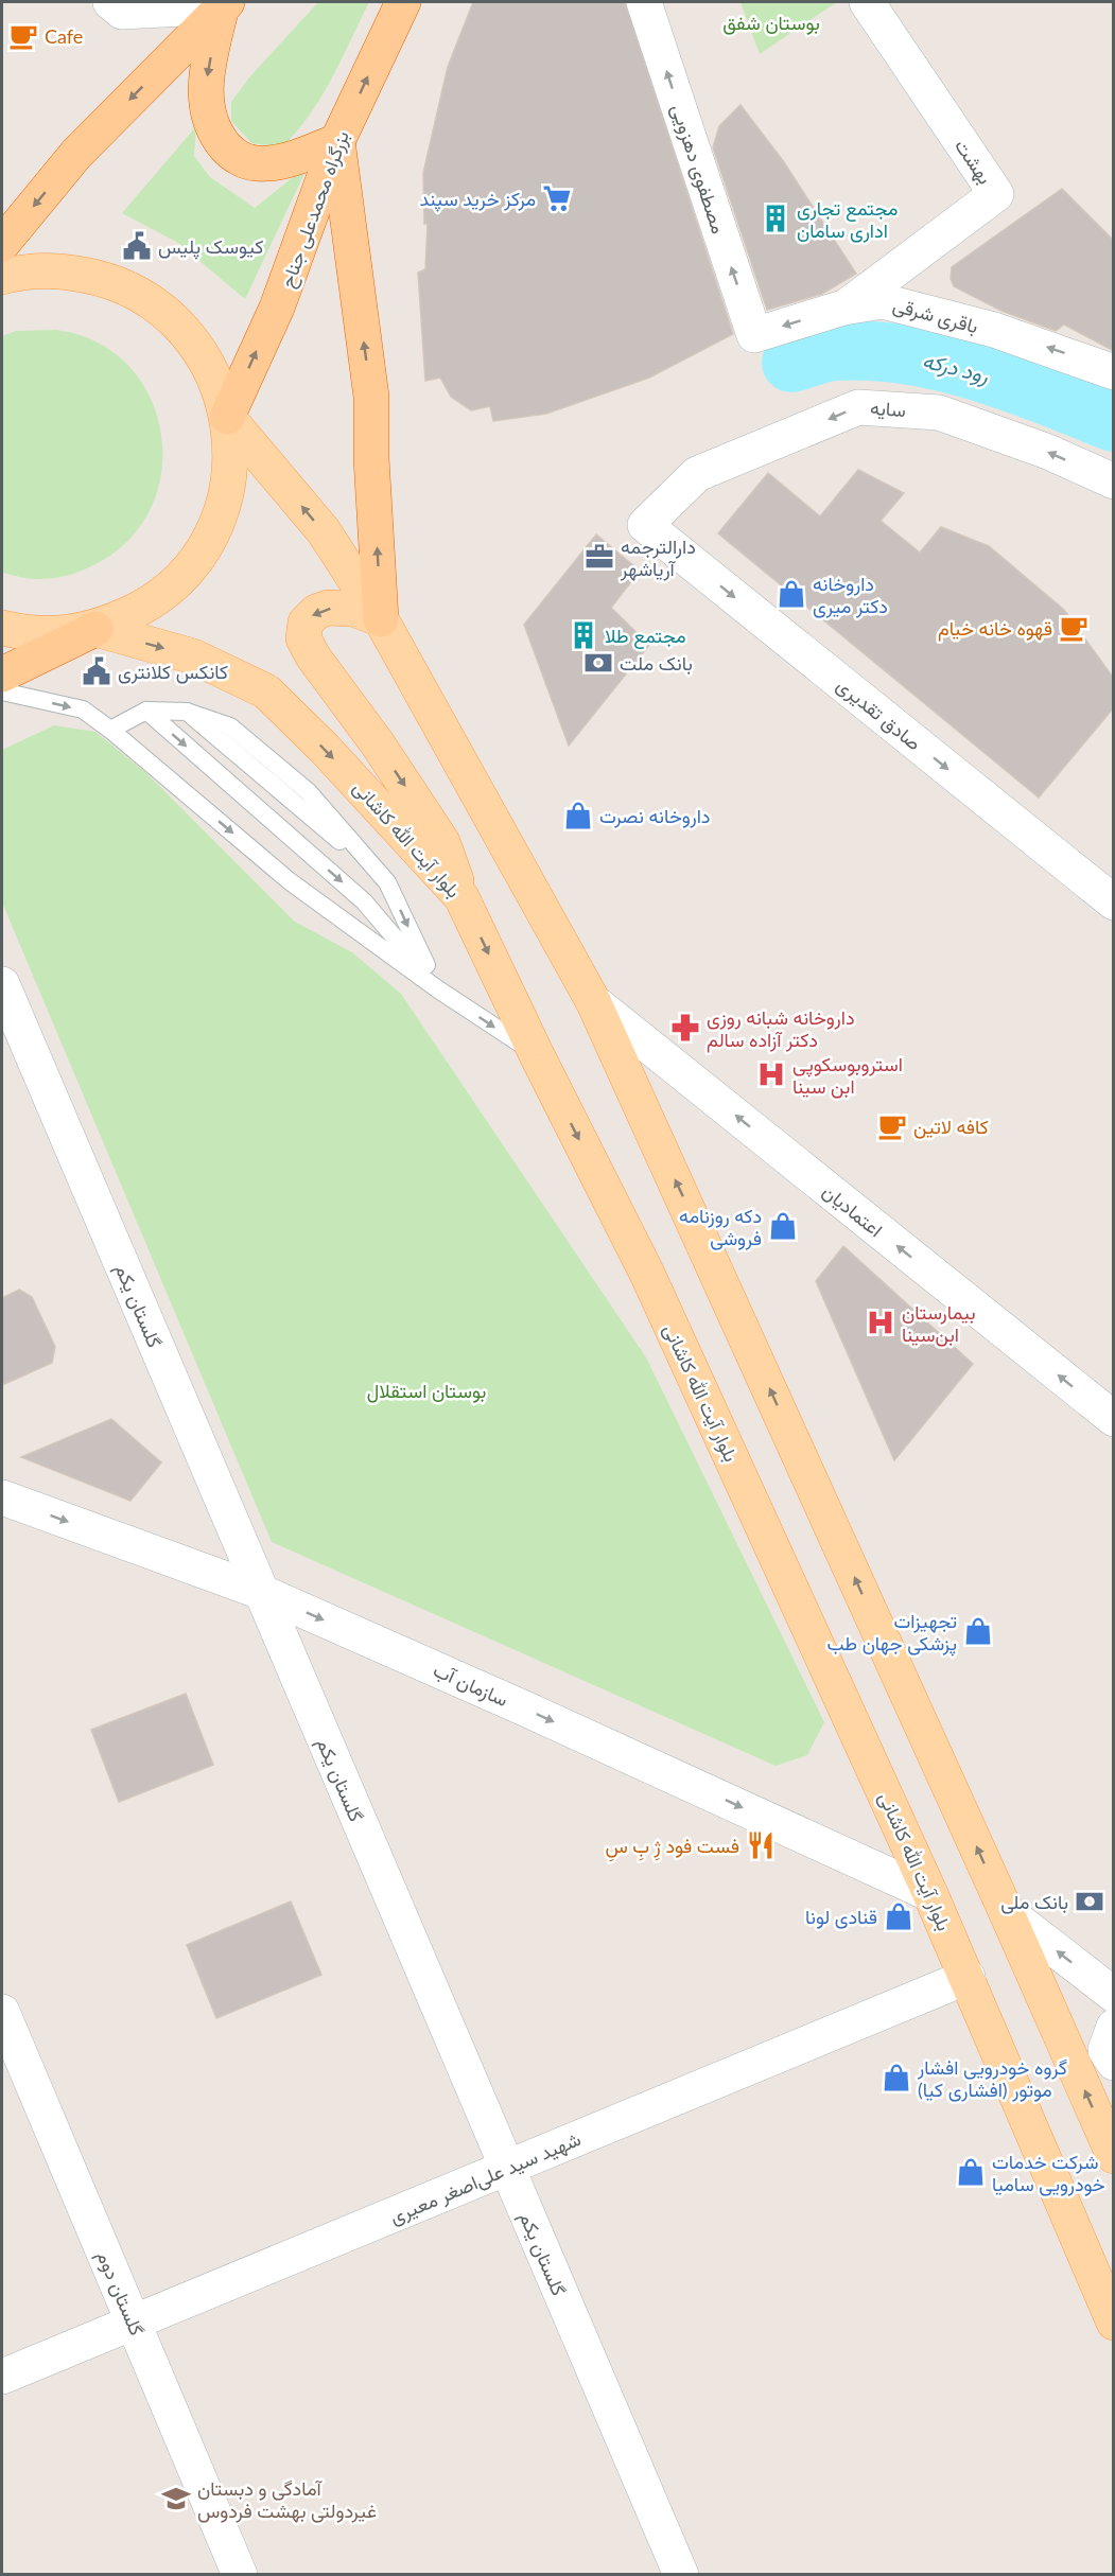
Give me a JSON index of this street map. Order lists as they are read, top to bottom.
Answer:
{
  "streets": {
    "highway": ["بزرگراه محمدعلی جناح"],
    "main road": ["بلوار آیت الله کاشانی"],
    "street": [
      "بهشت",
      "مصطفوی دهزویی",
      "باقری شرقی",
      "سایه",
      "صادق تقدیری",
      "اعتمادیان",
      "گلستان یکم",
      "سازمان آب",
      "شهید سید علی‌اصغر معیری",
      "گلستان دوم"
    ]
  },
  "crossings": [
    ["بهشت", "باقری شرقی"],
    ["مصطفوی دهزویی", "باقری شرقی"],
    ["سایه", "صادق تقدیری"],
    ["بلوار آیت الله کاشانی", "سازمان آب"],
    ["بلوار آیت الله کاشانی", "شهید سید علی‌اصغر معیری"],
    ["گلستان یکم", "سازمان آب"],
    ["گلستان یکم", "شهید سید علی‌اصغر معیری"],
    ["شهید سید علی‌اصغر معیری", "گلستان دوم"]
  ],
  "one_way": [
    "مصطفوی دهزویی",
    "باقری شرقی",
    "سایه",
    "صادق تقدیری",
    "اعتمادیان",
    "سازمان آب"
  ],
  "water": ["رود درکه"],
  "parks": ["بوستان شفق", "بوستان استقلال"],
  "places": {
    "cafe": ["Cafe", "قهوه خانه خیام", "کافه لاتین"],
    "supermarket": ["مرکز خرید سپند"],
    "building": ["مجتمع تجاری اداری سامان", "مجتمع طلا"],
    "public building": ["کیوسک پلیس", "کانکس کلانتری"],
    "office": ["دارالترجمه آریاشهر"],
    "shop": [
      "داروخانه دکتر میری",
      "داروخانه نصرت",
      "دکه روزنامه فروشی",
      "تجهیزات پزشکی جهان طب",
      "قنادی لونا",
      "گروه خودرویی افشار موتور (افشاری کیا)",
      "شرکت خدمات خودرویی سامیا"
    ],
    "bank": ["بانک ملت", "بانک ملی"],
    "pharmacy": ["داروخانه شبانه روزی دکتر آزاده سالم"],
    "hospital": ["استروبوسکوپی ابن سینا", "بیمارستان ابن‌سینا"],
    "restaurant": ["فست فود ژِ بِ سِ"],
    "school or university": ["آمادگی و دبستان غیردولتی بهشت فردوس"]
  }
}
